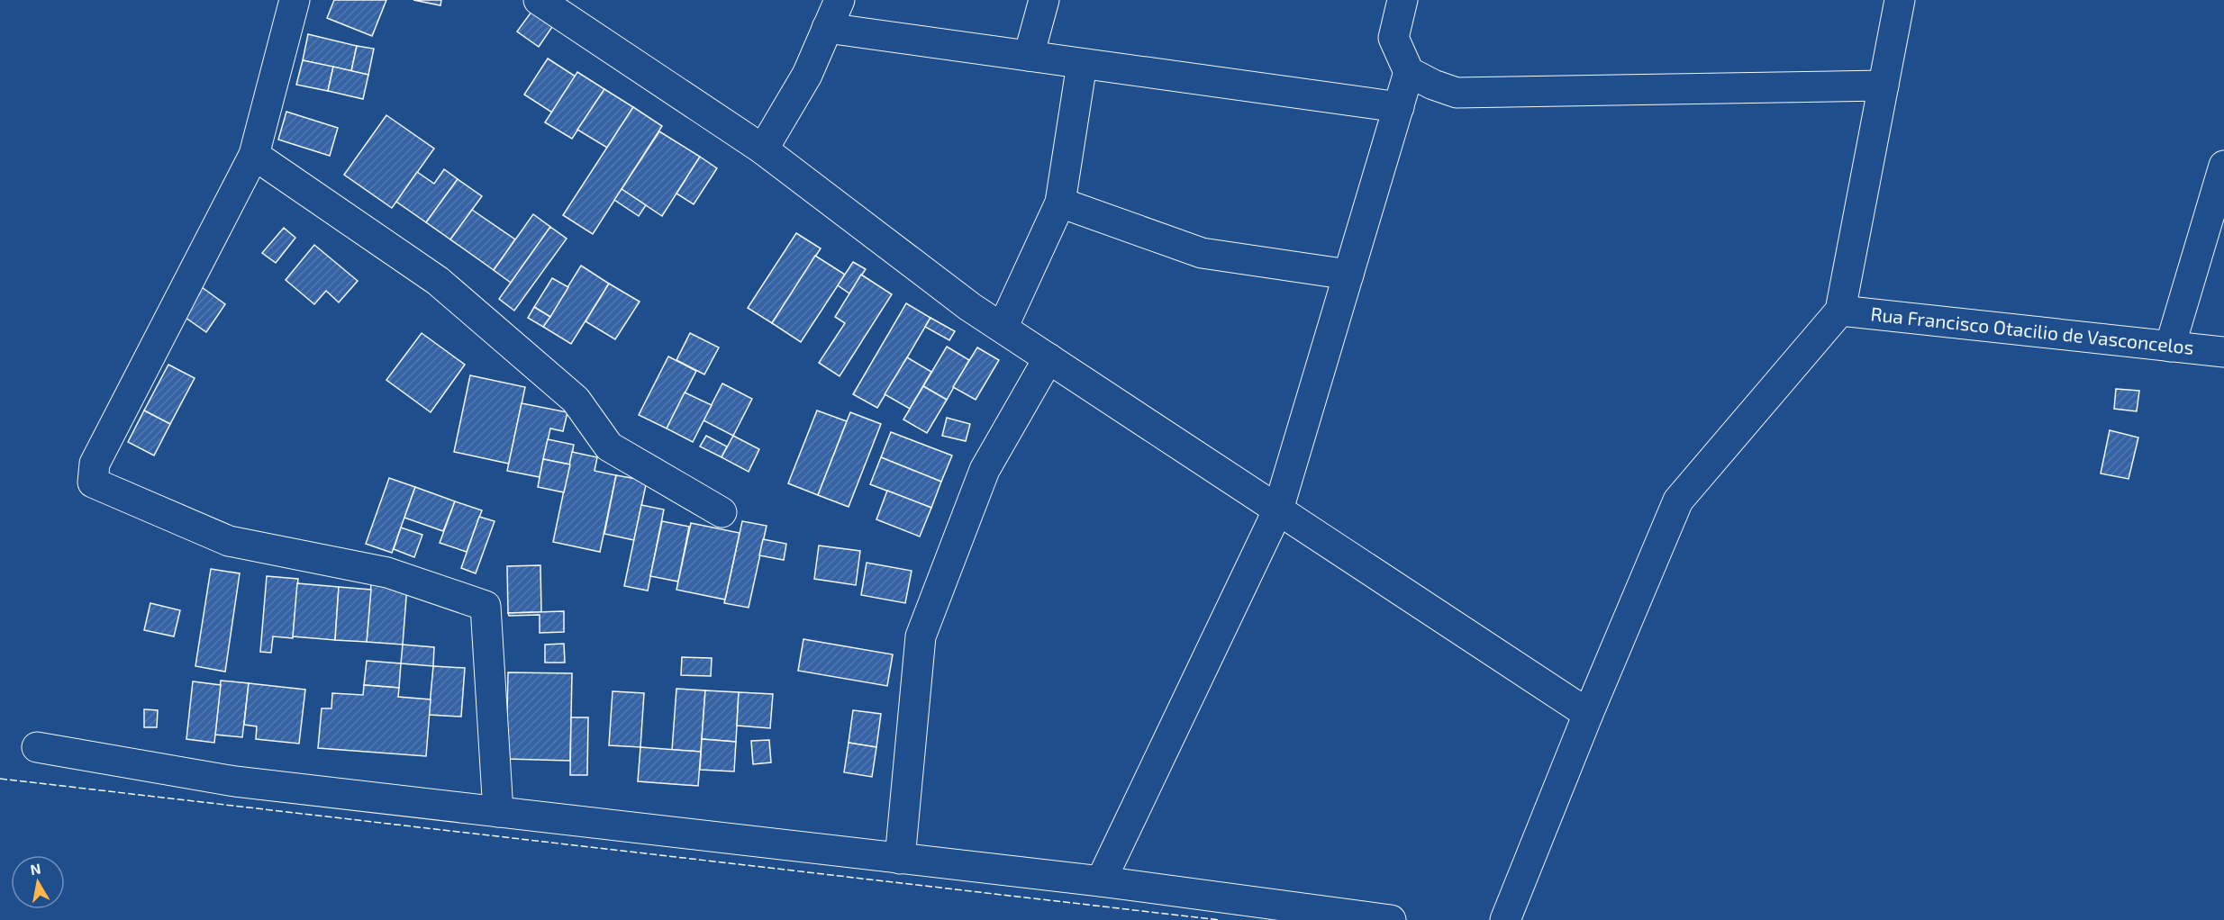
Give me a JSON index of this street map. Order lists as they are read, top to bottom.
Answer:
{
  "streets": {
    "street": ["Rua Francisco Otacilio de Vasconcelos"]
  },
  "north": "top"
}
